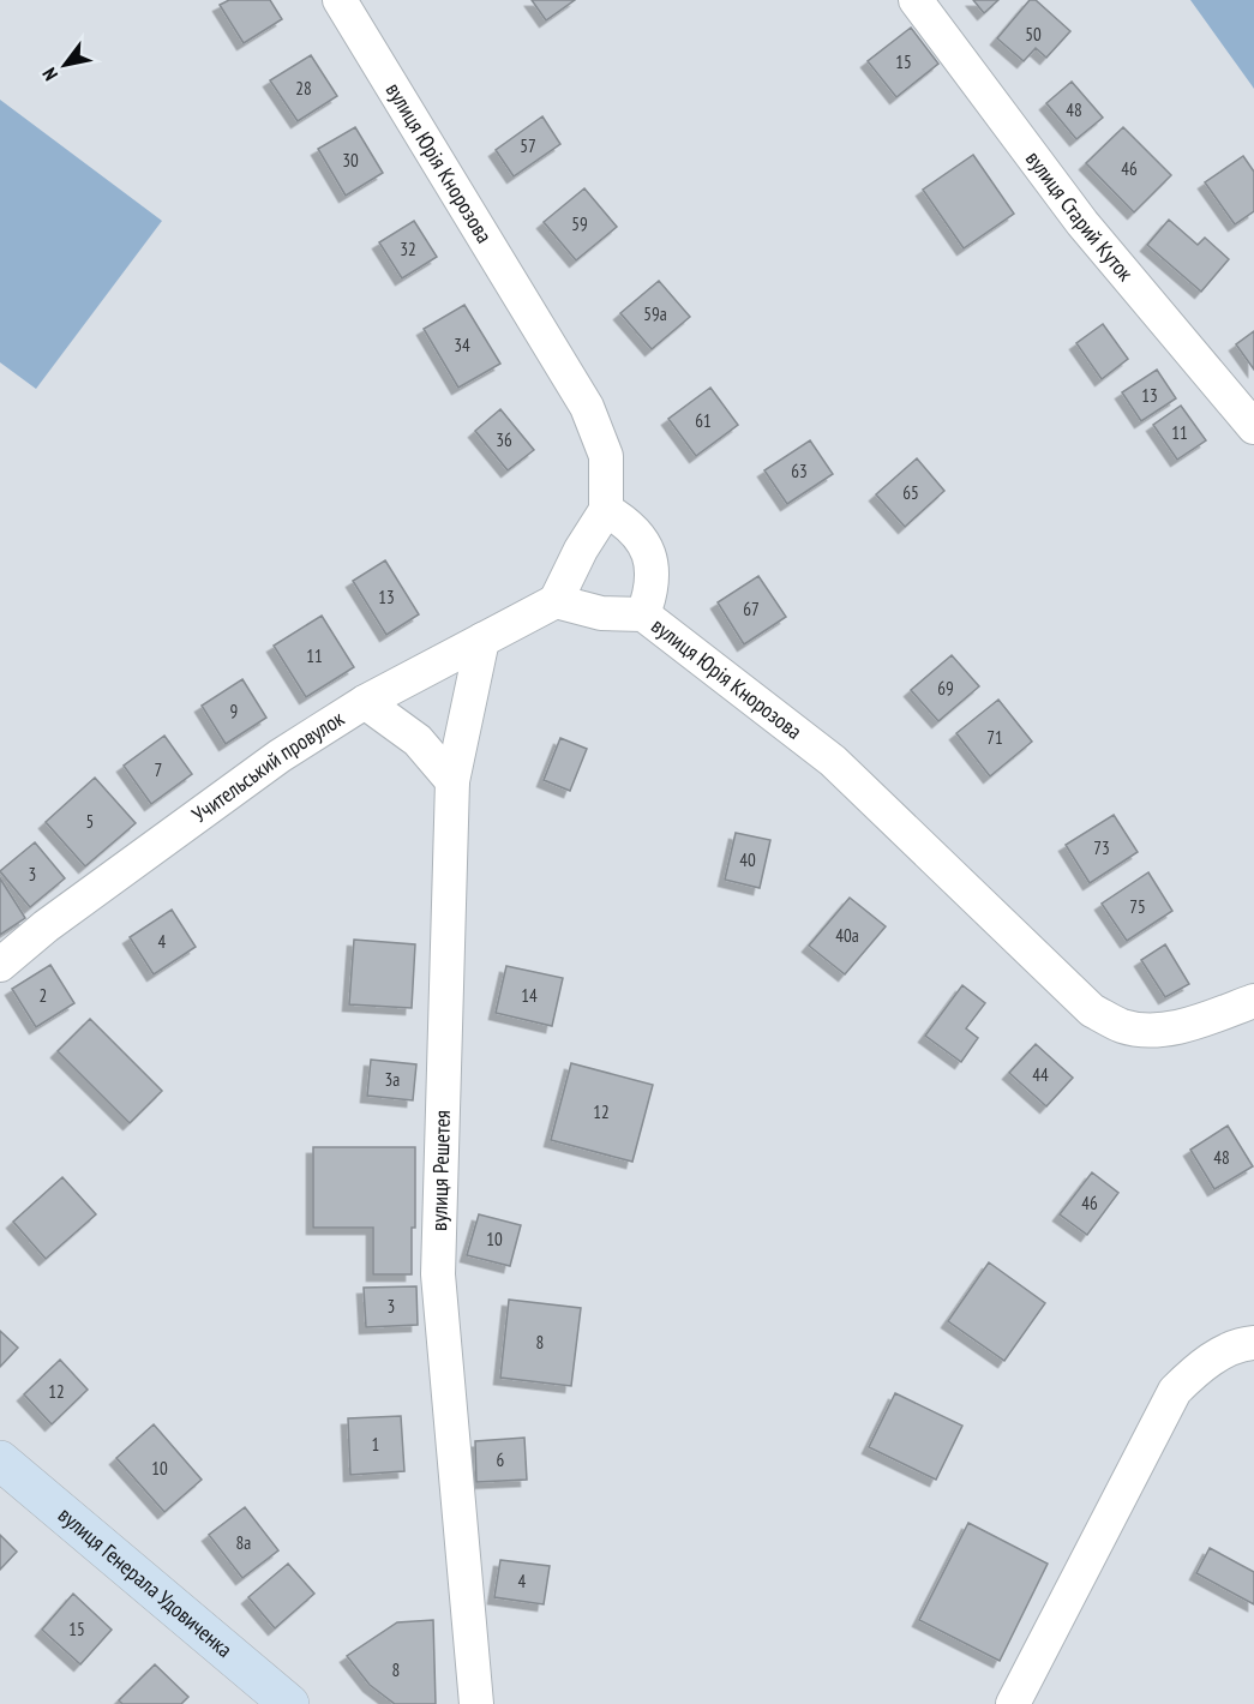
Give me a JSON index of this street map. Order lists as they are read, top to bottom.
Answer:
{
  "streets": {
    "main road": ["вулиця Генерала Удовиченка"],
    "street": [
      "вулиця Юрія Кнорозова",
      "вулиця Старий Куток",
      "Учительський провулок",
      "вулиця Решетея"
    ]
  },
  "crossings": [
    ["вулиця Юрія Кнорозова", "Учительський провулок"],
    ["Учительський провулок", "вулиця Решетея"]
  ],
  "house_numbers": [
    "50",
    "15",
    "28",
    "48",
    "57",
    "30",
    "46",
    "59",
    "32",
    "59а",
    "34",
    "13",
    "61",
    "11",
    "36",
    "63",
    "65",
    "13",
    "67",
    "11",
    "69",
    "9",
    "71",
    "7",
    "5",
    "73",
    "40",
    "3",
    "75",
    "40а",
    "4",
    "2",
    "14",
    "44",
    "3а",
    "12",
    "48",
    "46",
    "10",
    "3",
    "8",
    "12",
    "1",
    "6",
    "10",
    "8а",
    "4",
    "15",
    "8"
  ],
  "north": "bottom left"
}
